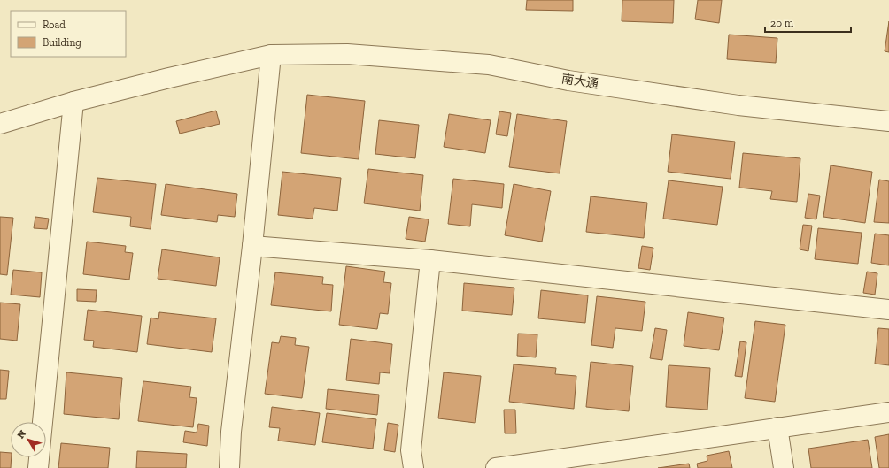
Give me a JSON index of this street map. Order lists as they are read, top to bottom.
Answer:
{
  "streets": {
    "street": ["南大通"]
  },
  "legend": ["Road", "Building"],
  "scale_bar": "20 m",
  "north": "top left"
}
